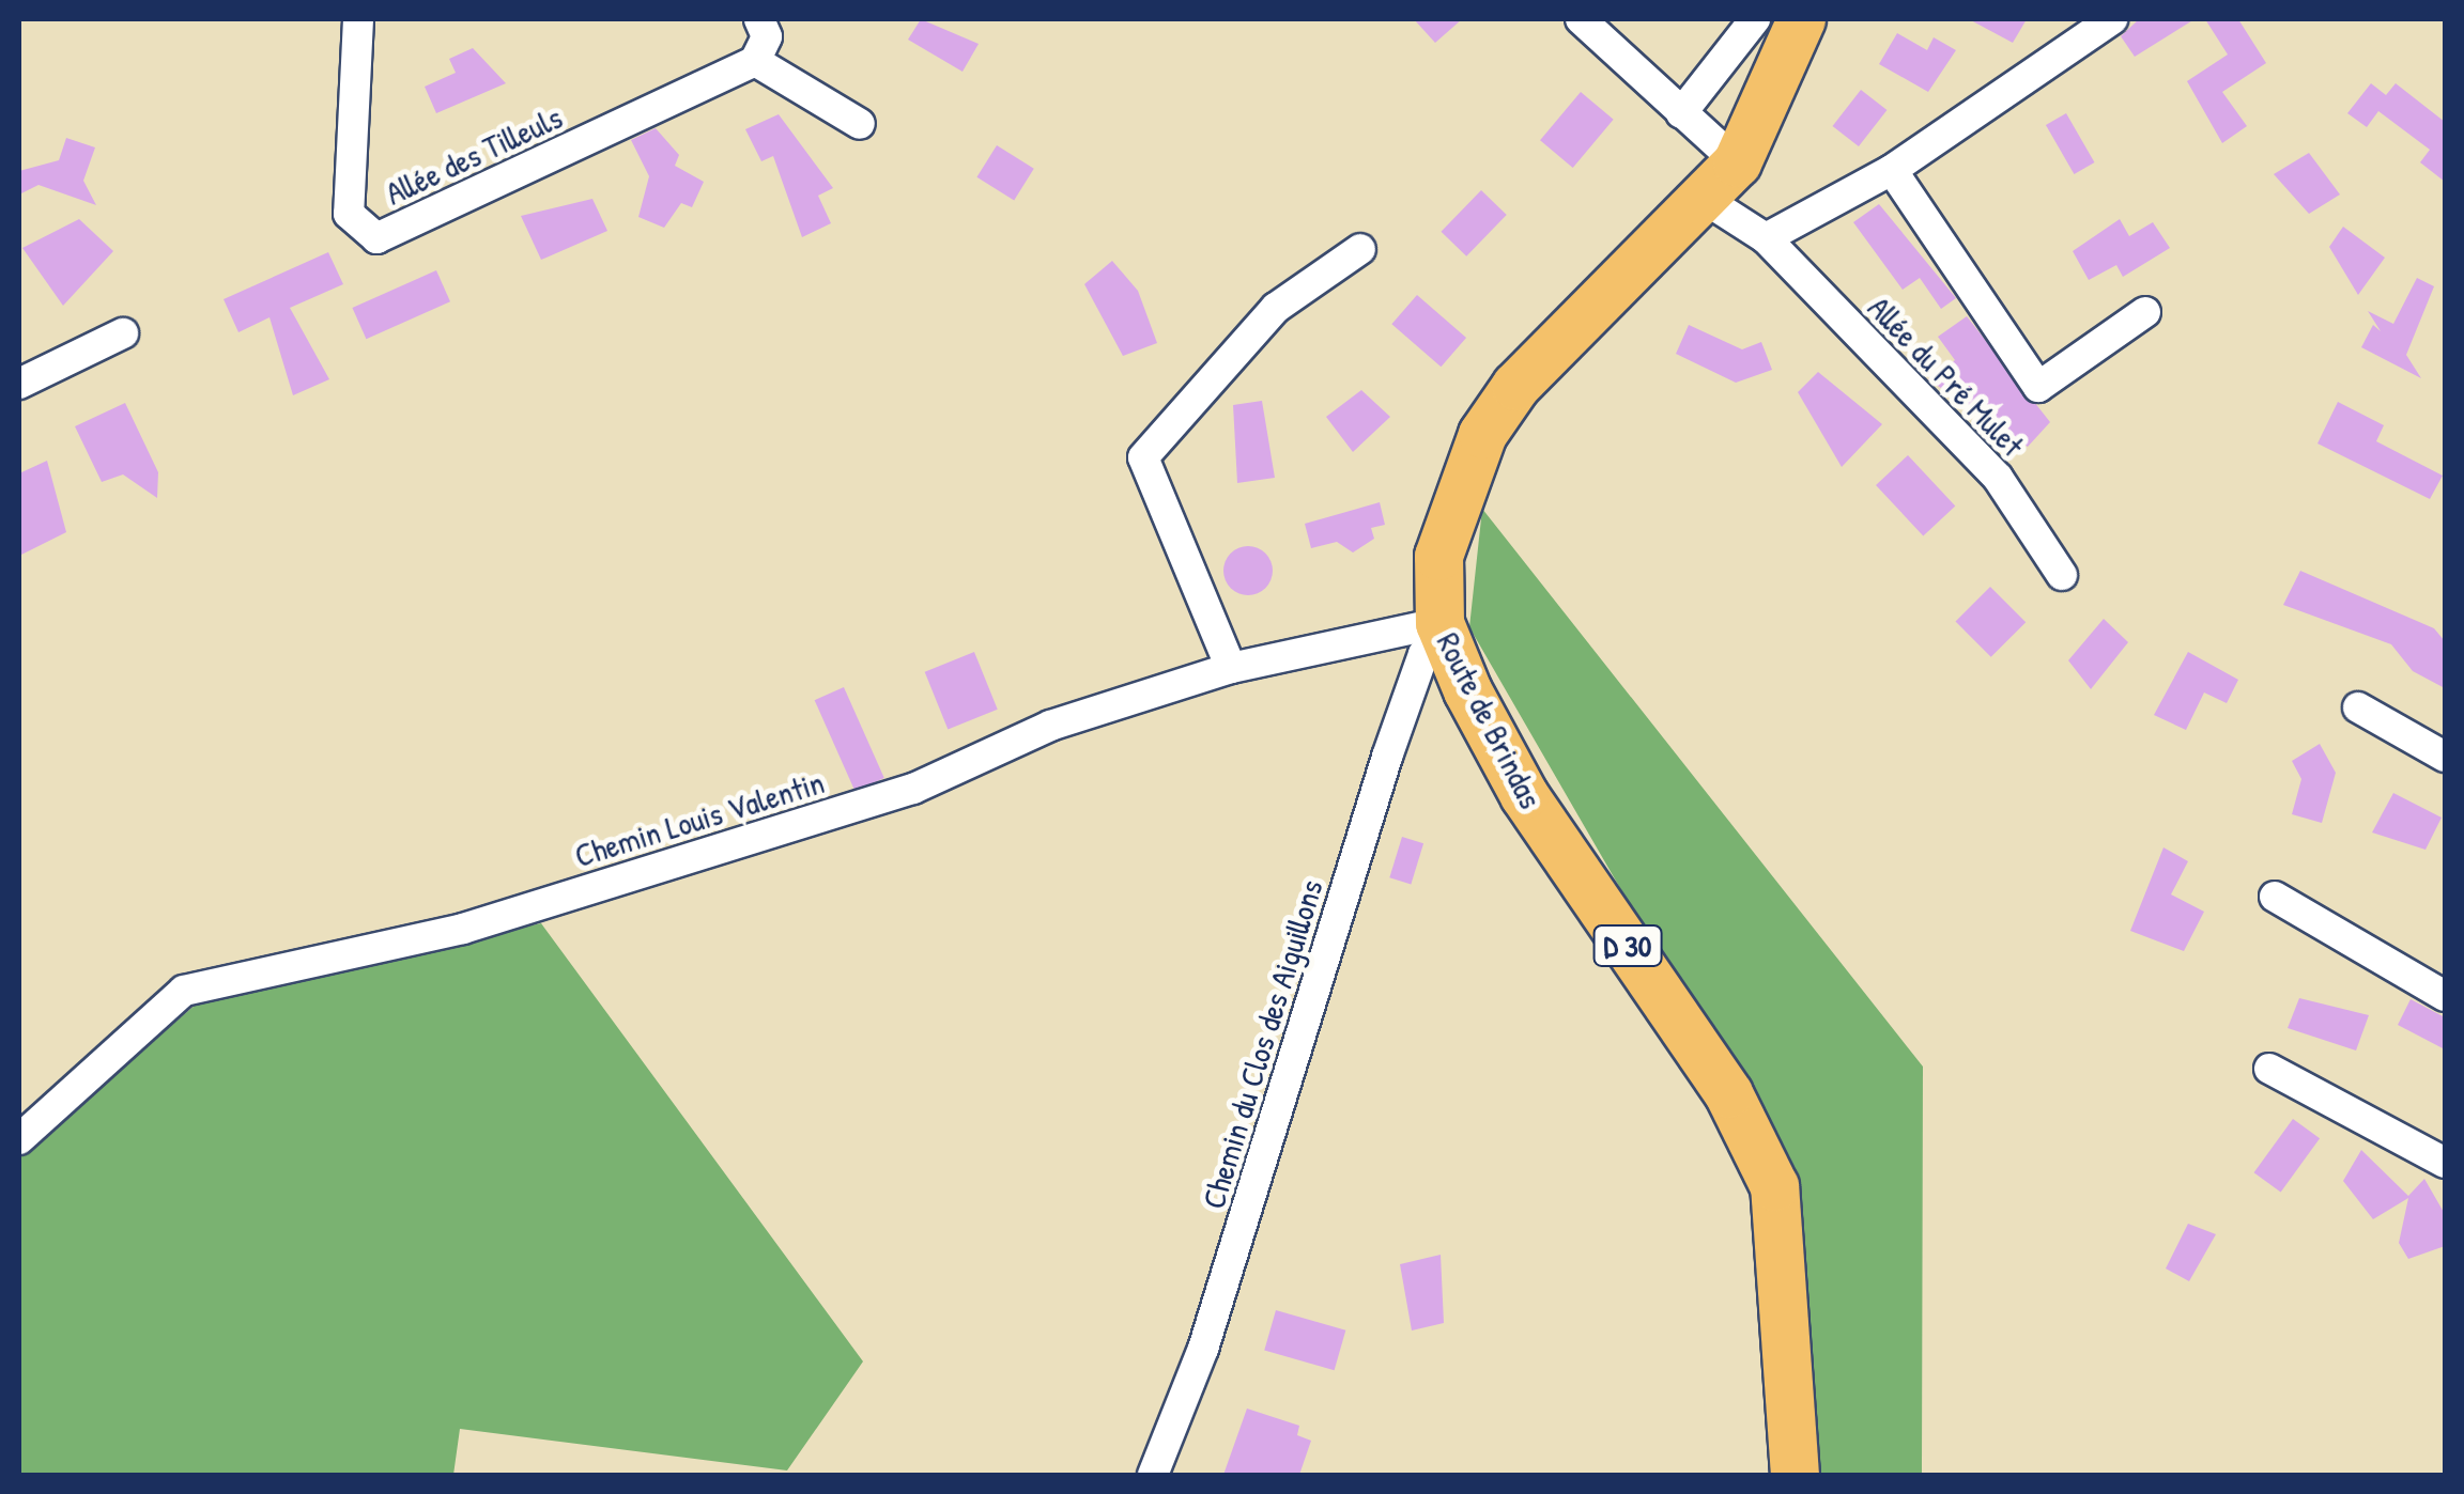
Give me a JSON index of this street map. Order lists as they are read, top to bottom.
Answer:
{
  "streets": {
    "main road": ["Route de Brindas", "D 30"],
    "street": [
      "Allée des Tilleuls",
      "Allée du Pré Mulet",
      "Chemin Louis Valentin",
      "Chemin du Clos des Aiguillons"
    ]
  },
  "crossings": [
    ["Allée du Pré Mulet", "Route de Brindas"],
    ["Route de Brindas", "Chemin Louis Valentin"],
    ["Route de Brindas", "Chemin du Clos des Aiguillons"],
    ["Chemin Louis Valentin", "Chemin du Clos des Aiguillons"]
  ]
}
